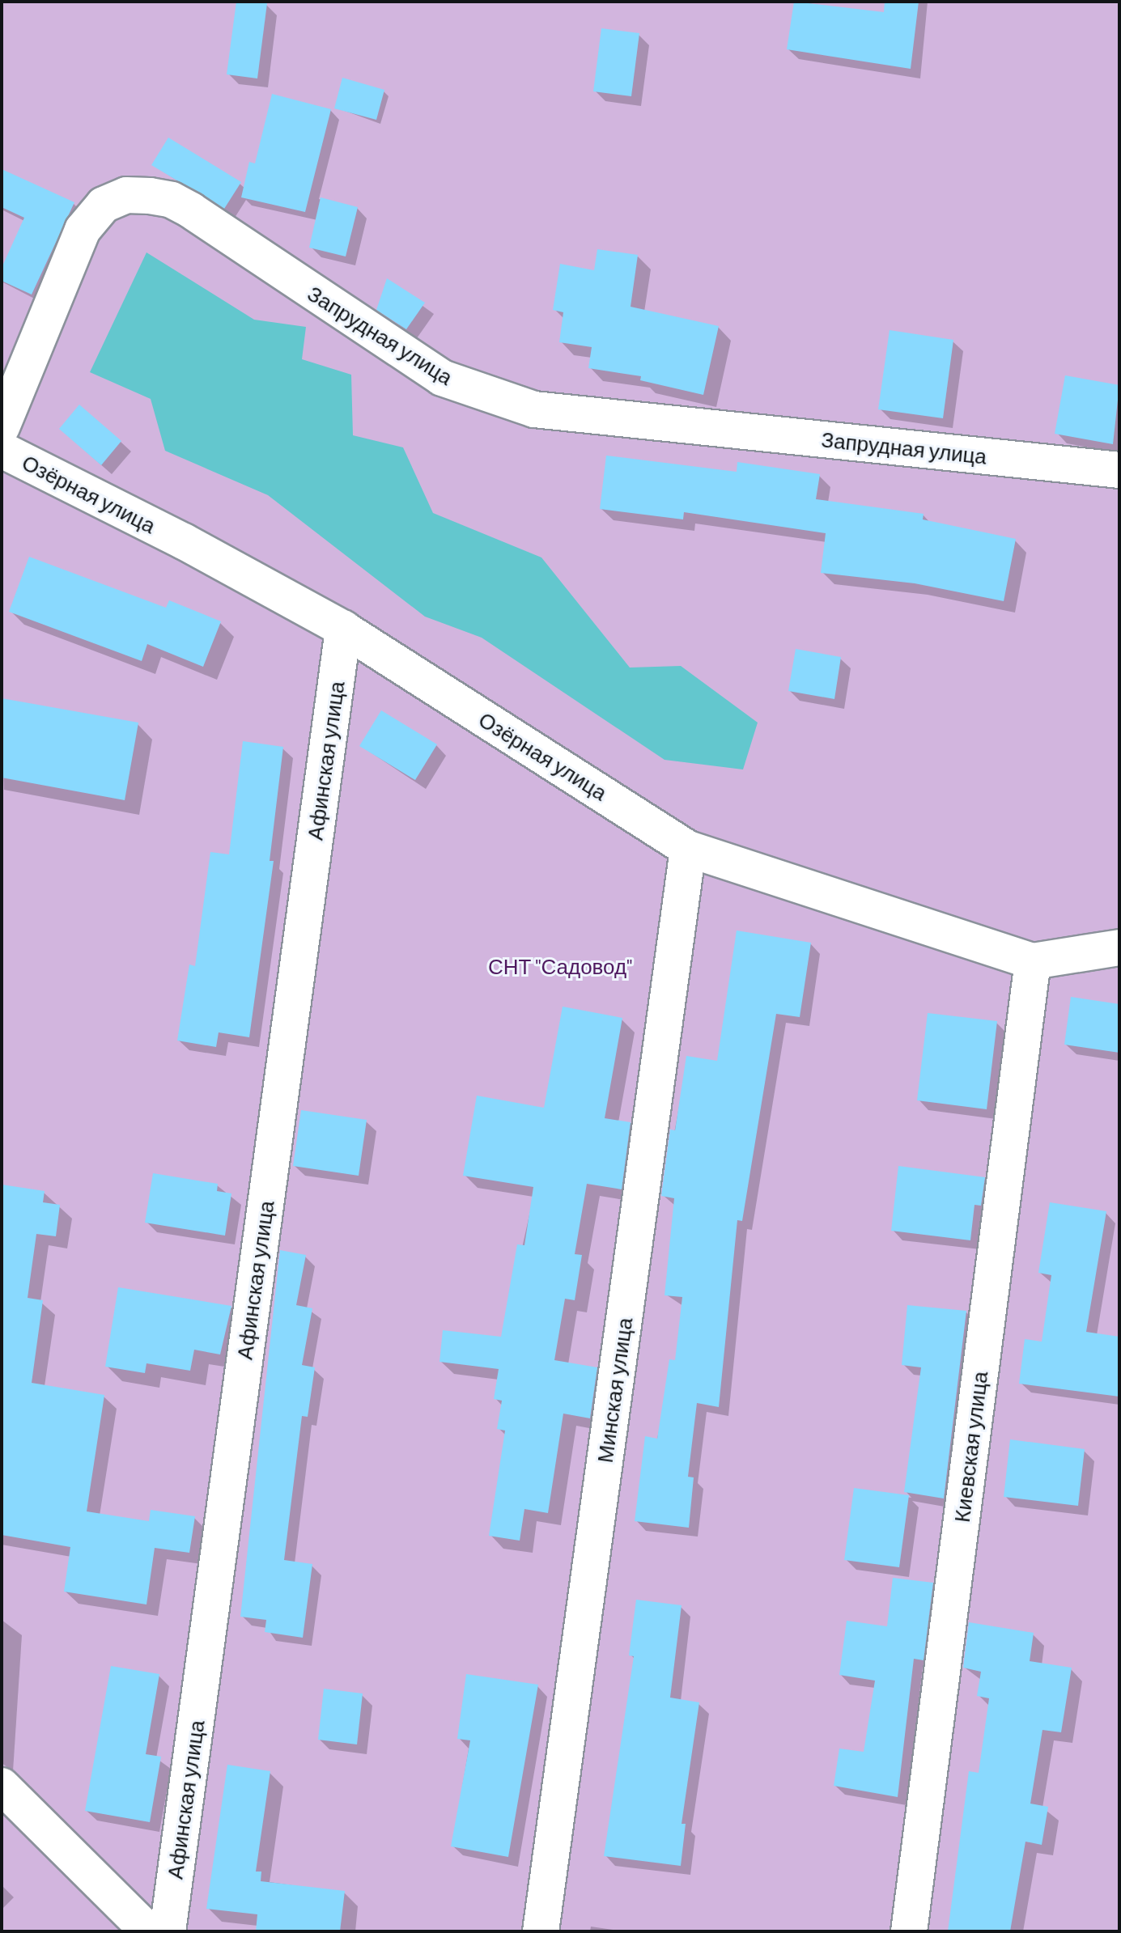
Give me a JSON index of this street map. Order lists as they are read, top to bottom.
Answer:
{
  "streets": {
    "street": [
      "Запрудная улица",
      "Озёрная улица",
      "Афинская улица",
      "Минская улица",
      "Киевская улица"
    ]
  },
  "crossings": [
    ["Озёрная улица", "Афинская улица"],
    ["Озёрная улица", "Минская улица"],
    ["Озёрная улица", "Киевская улица"]
  ],
  "parks": ["СНТ \"Садовод\""]
}
